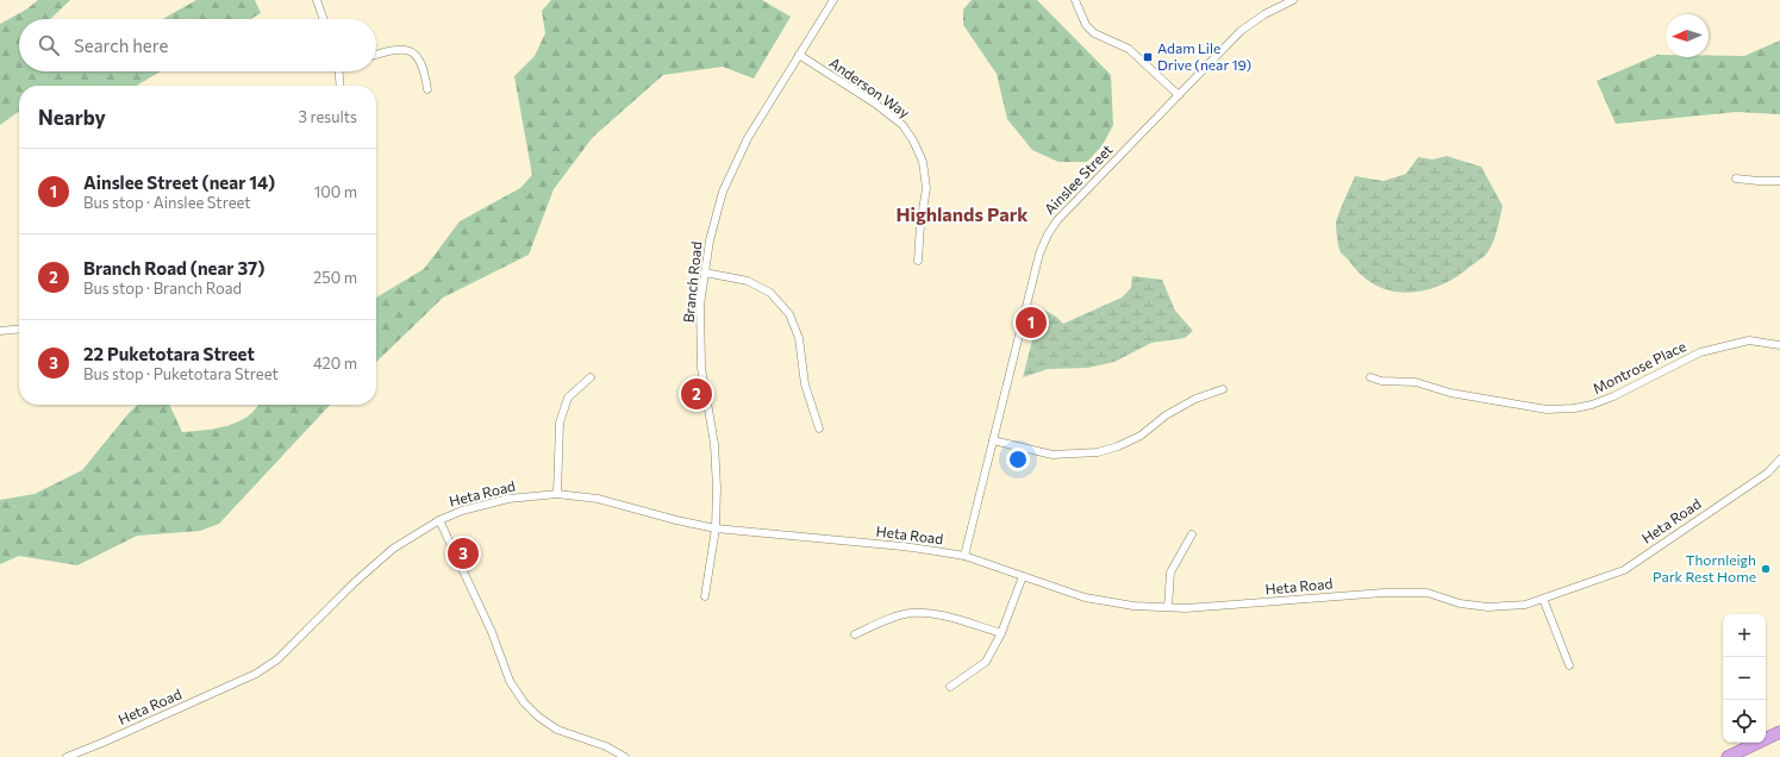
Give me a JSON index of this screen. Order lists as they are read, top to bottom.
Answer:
{
  "streets": {
    "street": [
      "Anderson Way",
      "Ainslee Street",
      "Branch Road",
      "Montrose Place",
      "Heta Road"
    ]
  },
  "crossings": [
    ["Anderson Way", "Branch Road"],
    ["Ainslee Street", "Heta Road"],
    ["Branch Road", "Heta Road"]
  ],
  "districts": ["Highlands Park"],
  "places": {
    "transit": ["Adam Lile Drive (near 19)"],
    "other": ["Thornleigh Park Rest Home"]
  },
  "north": "left",
  "page": {
    "search": "Search here",
    "heading": ["Nearby", "3 results"],
    "list": [
      {
        "mark": "1",
        "name": "Ainslee Street (near 14)",
        "note": "Bus stop · Ainslee Street",
        "value": "100 m"
      },
      {
        "mark": "2",
        "name": "Branch Road (near 37)",
        "note": "Bus stop · Branch Road",
        "value": "250 m"
      },
      {
        "mark": "3",
        "name": "22 Puketotara Street",
        "note": "Bus stop · Puketotara Street",
        "value": "420 m"
      }
    ],
    "pins": ["1", "2", "3"],
    "map_buttons": ["+", "−"]
  }
}
